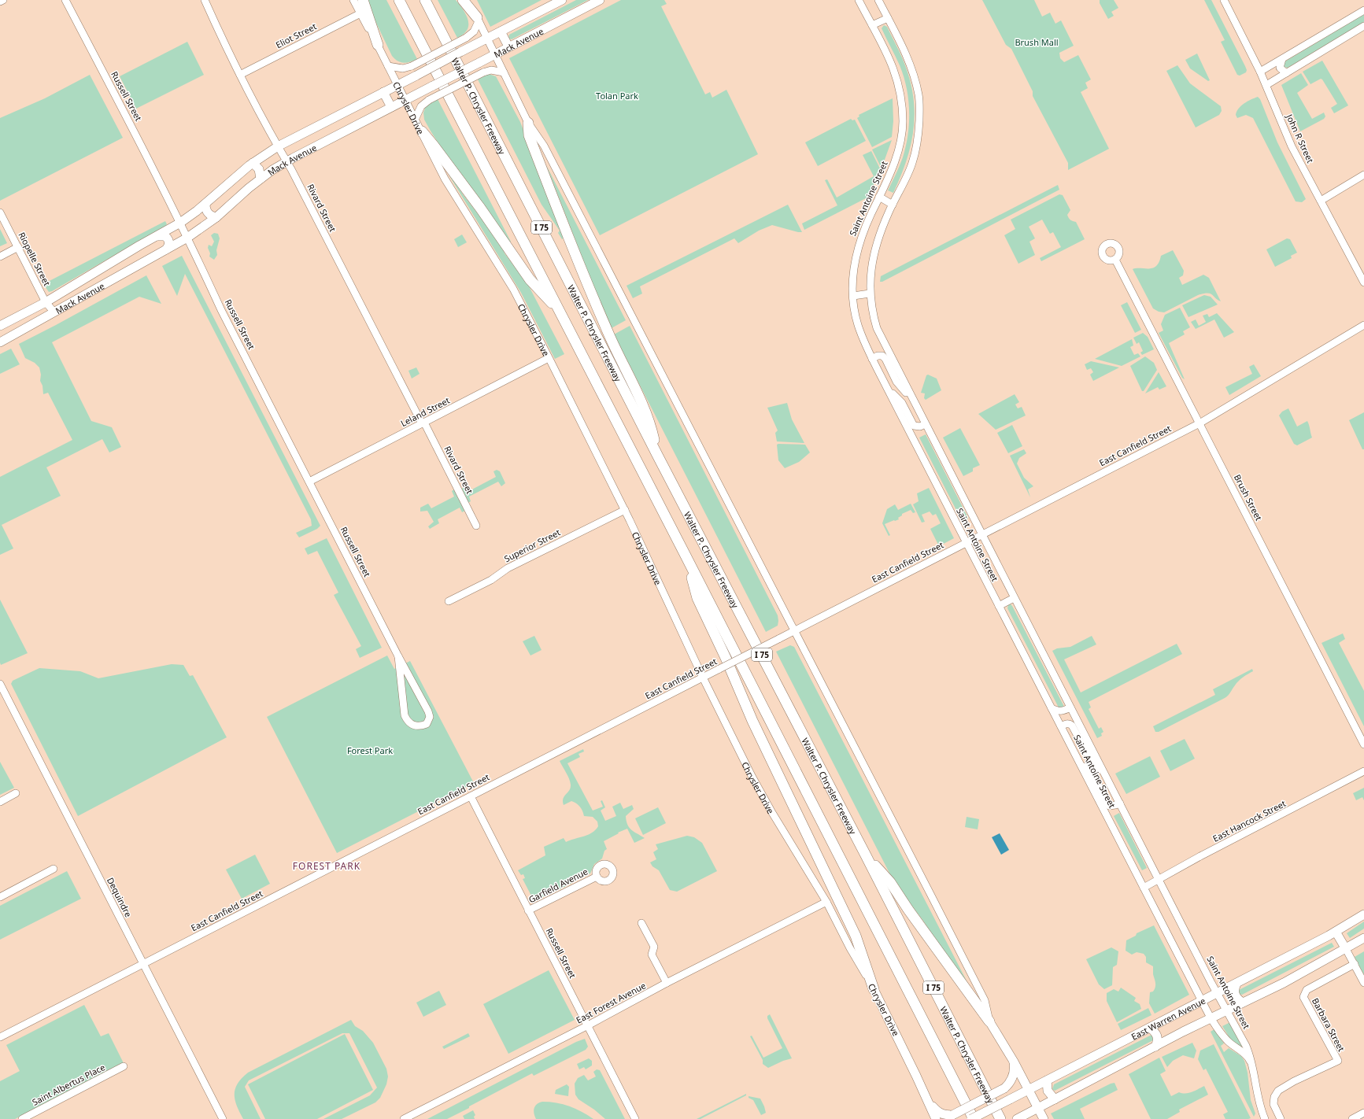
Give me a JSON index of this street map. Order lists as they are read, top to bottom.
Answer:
{
  "streets": {
    "highway": ["Walter P. Chrysler Freeway", "I 75"],
    "main road": ["Mack Avenue", "Chrysler Drive", "East Warren Avenue"],
    "street": [
      "Eliot Street",
      "Russell Street",
      "John R Street",
      "Saint Antoine Street",
      "Rivard Street",
      "Riopelle Street",
      "Leland Street",
      "East Canfield Street",
      "Brush Street",
      "Superior Street",
      "East Hancock Street",
      "Garfield Avenue",
      "Dequindre",
      "East Forest Avenue",
      "Barbara Street",
      "Saint Albertus Place"
    ]
  },
  "crossings": [
    ["Eliot Street", "Chrysler Drive"],
    ["Eliot Street", "Rivard Street"],
    ["Mack Avenue", "Russell Street"],
    ["Mack Avenue", "Chrysler Drive"],
    ["Mack Avenue", "Rivard Street"],
    ["Mack Avenue", "Riopelle Street"],
    ["Russell Street", "Leland Street"],
    ["Russell Street", "East Canfield Street"],
    ["Russell Street", "Garfield Avenue"],
    ["Russell Street", "East Forest Avenue"],
    ["Chrysler Drive", "Leland Street"],
    ["Chrysler Drive", "East Canfield Street"],
    ["Chrysler Drive", "Superior Street"],
    ["Chrysler Drive", "East Forest Avenue"],
    ["Saint Antoine Street", "East Canfield Street"],
    ["Saint Antoine Street", "East Hancock Street"],
    ["Saint Antoine Street", "East Warren Avenue"],
    ["Rivard Street", "Leland Street"],
    ["I 75", "East Warren Avenue"],
    ["East Canfield Street", "Brush Street"],
    ["East Canfield Street", "Dequindre"]
  ],
  "districts": ["FOREST PARK"],
  "parks": ["Brush Mall", "Tolan Park", "Forest Park"]
}
